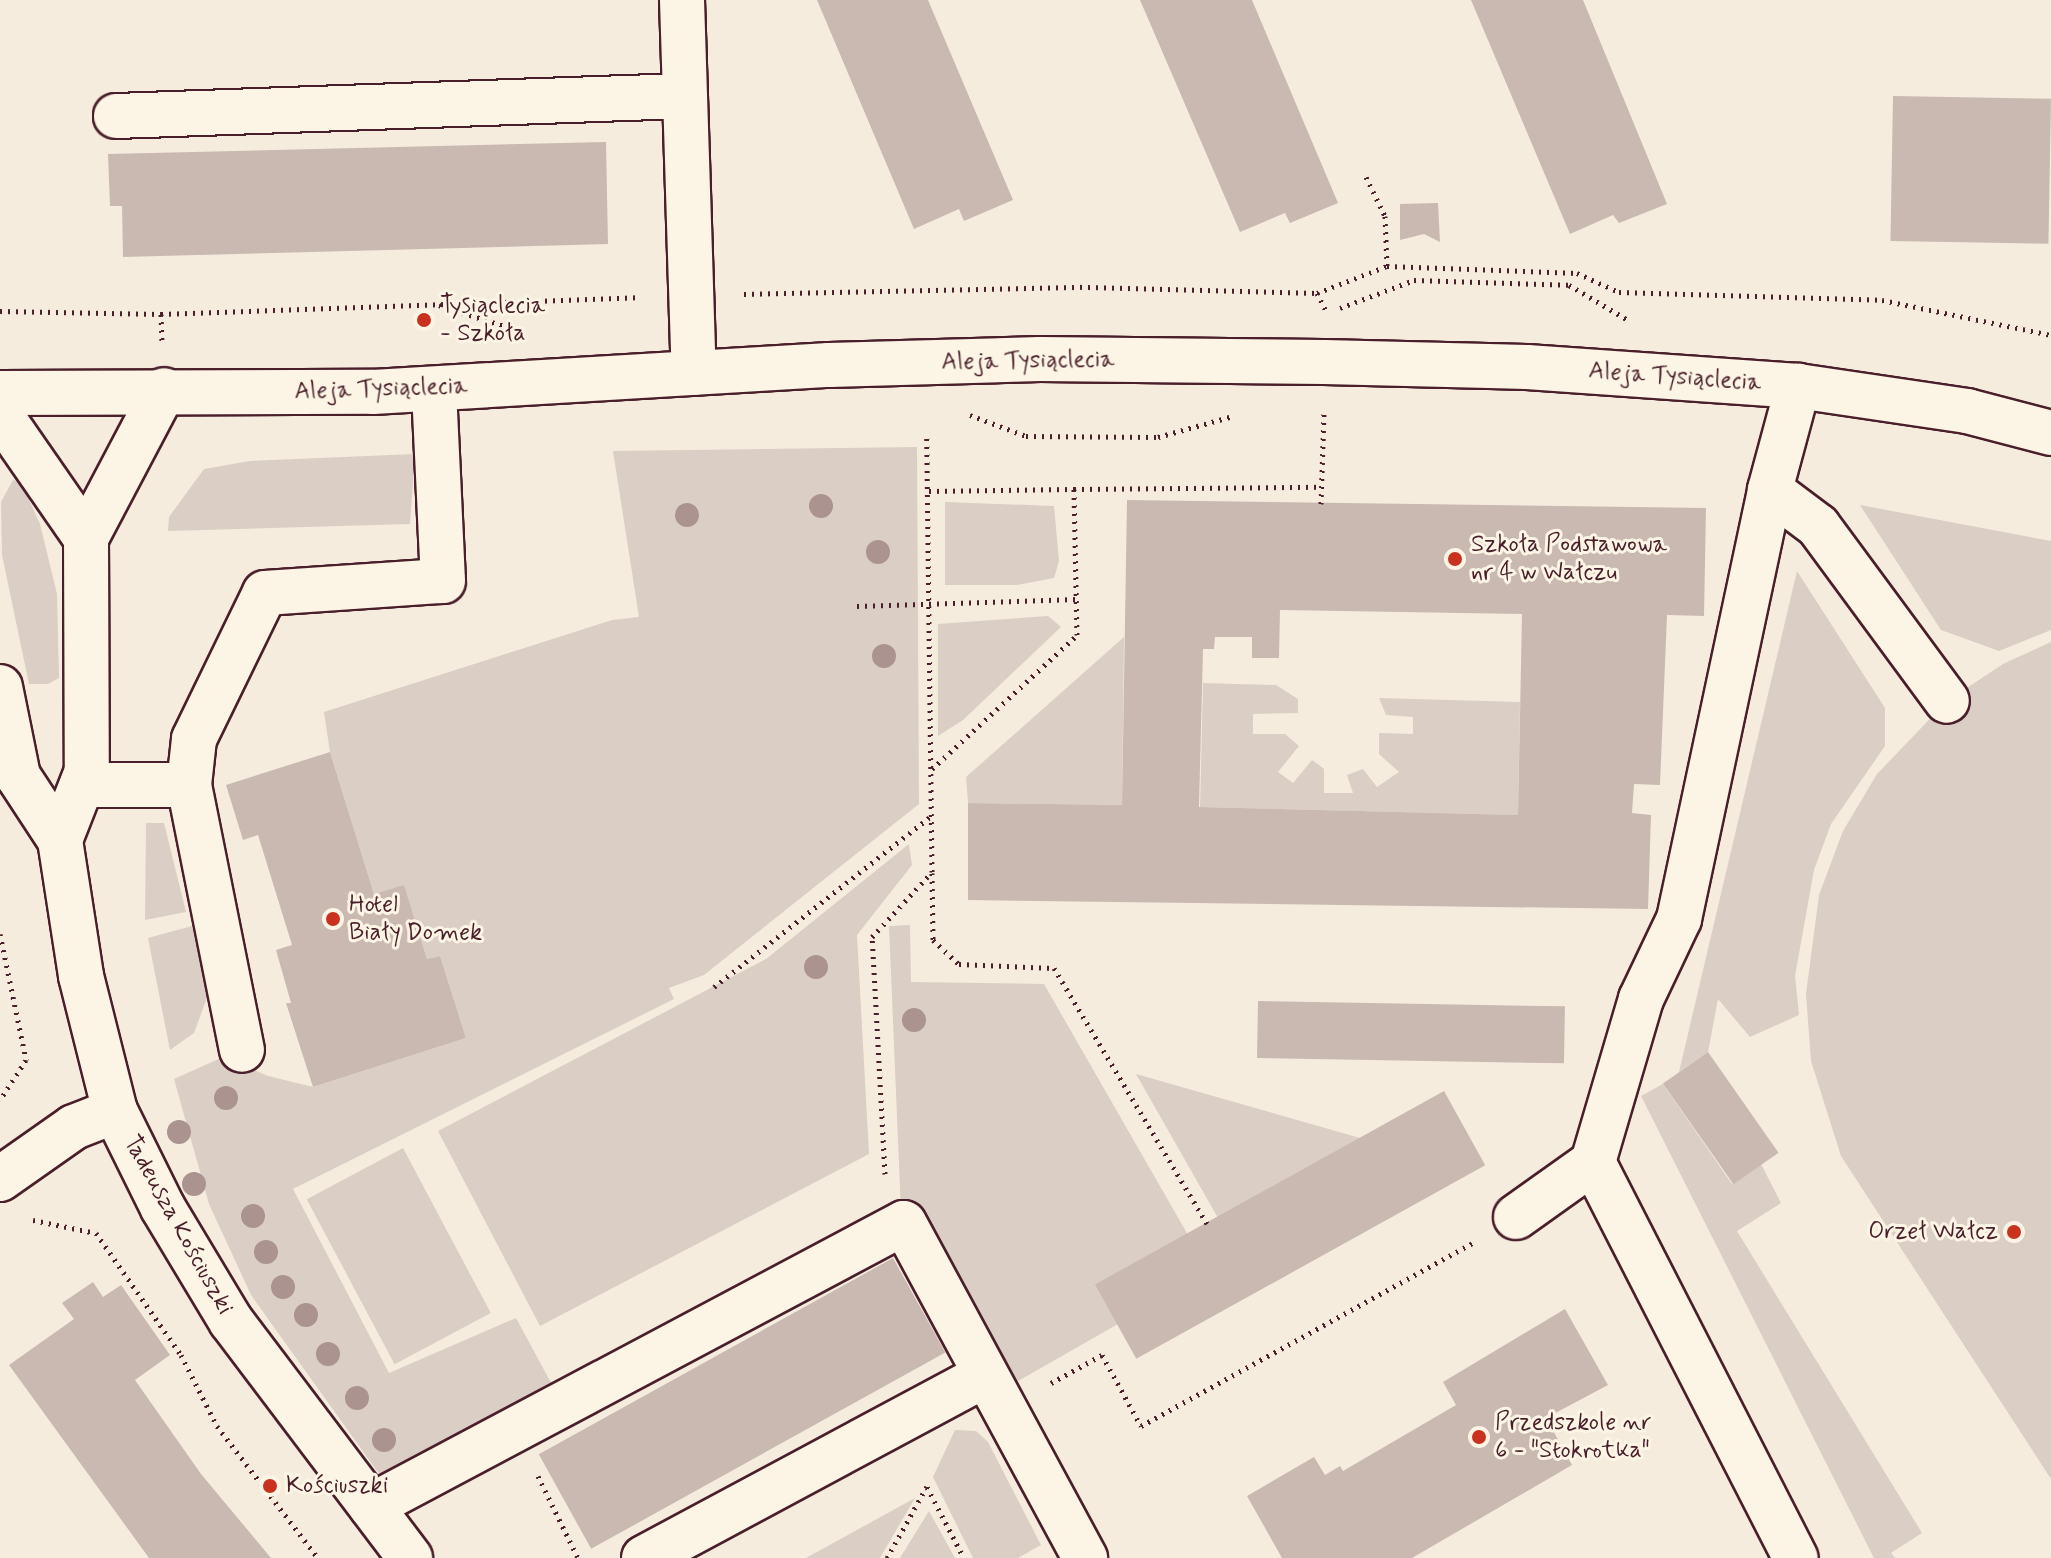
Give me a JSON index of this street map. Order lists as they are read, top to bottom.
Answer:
{
  "streets": {
    "street": ["Aleja Tysiąclecia", "Tadeusza Kościuszki"]
  },
  "places": [
    "Tysiąclecia - Szkoła",
    "Szkoła Podstawowa nr 4 w Wałczu",
    "Hotel Biały Domek",
    "Orzeł Wałcz",
    "Przedszkole nr 6 - \"Stokrotka\"",
    "Kościuszki"
  ]
}
